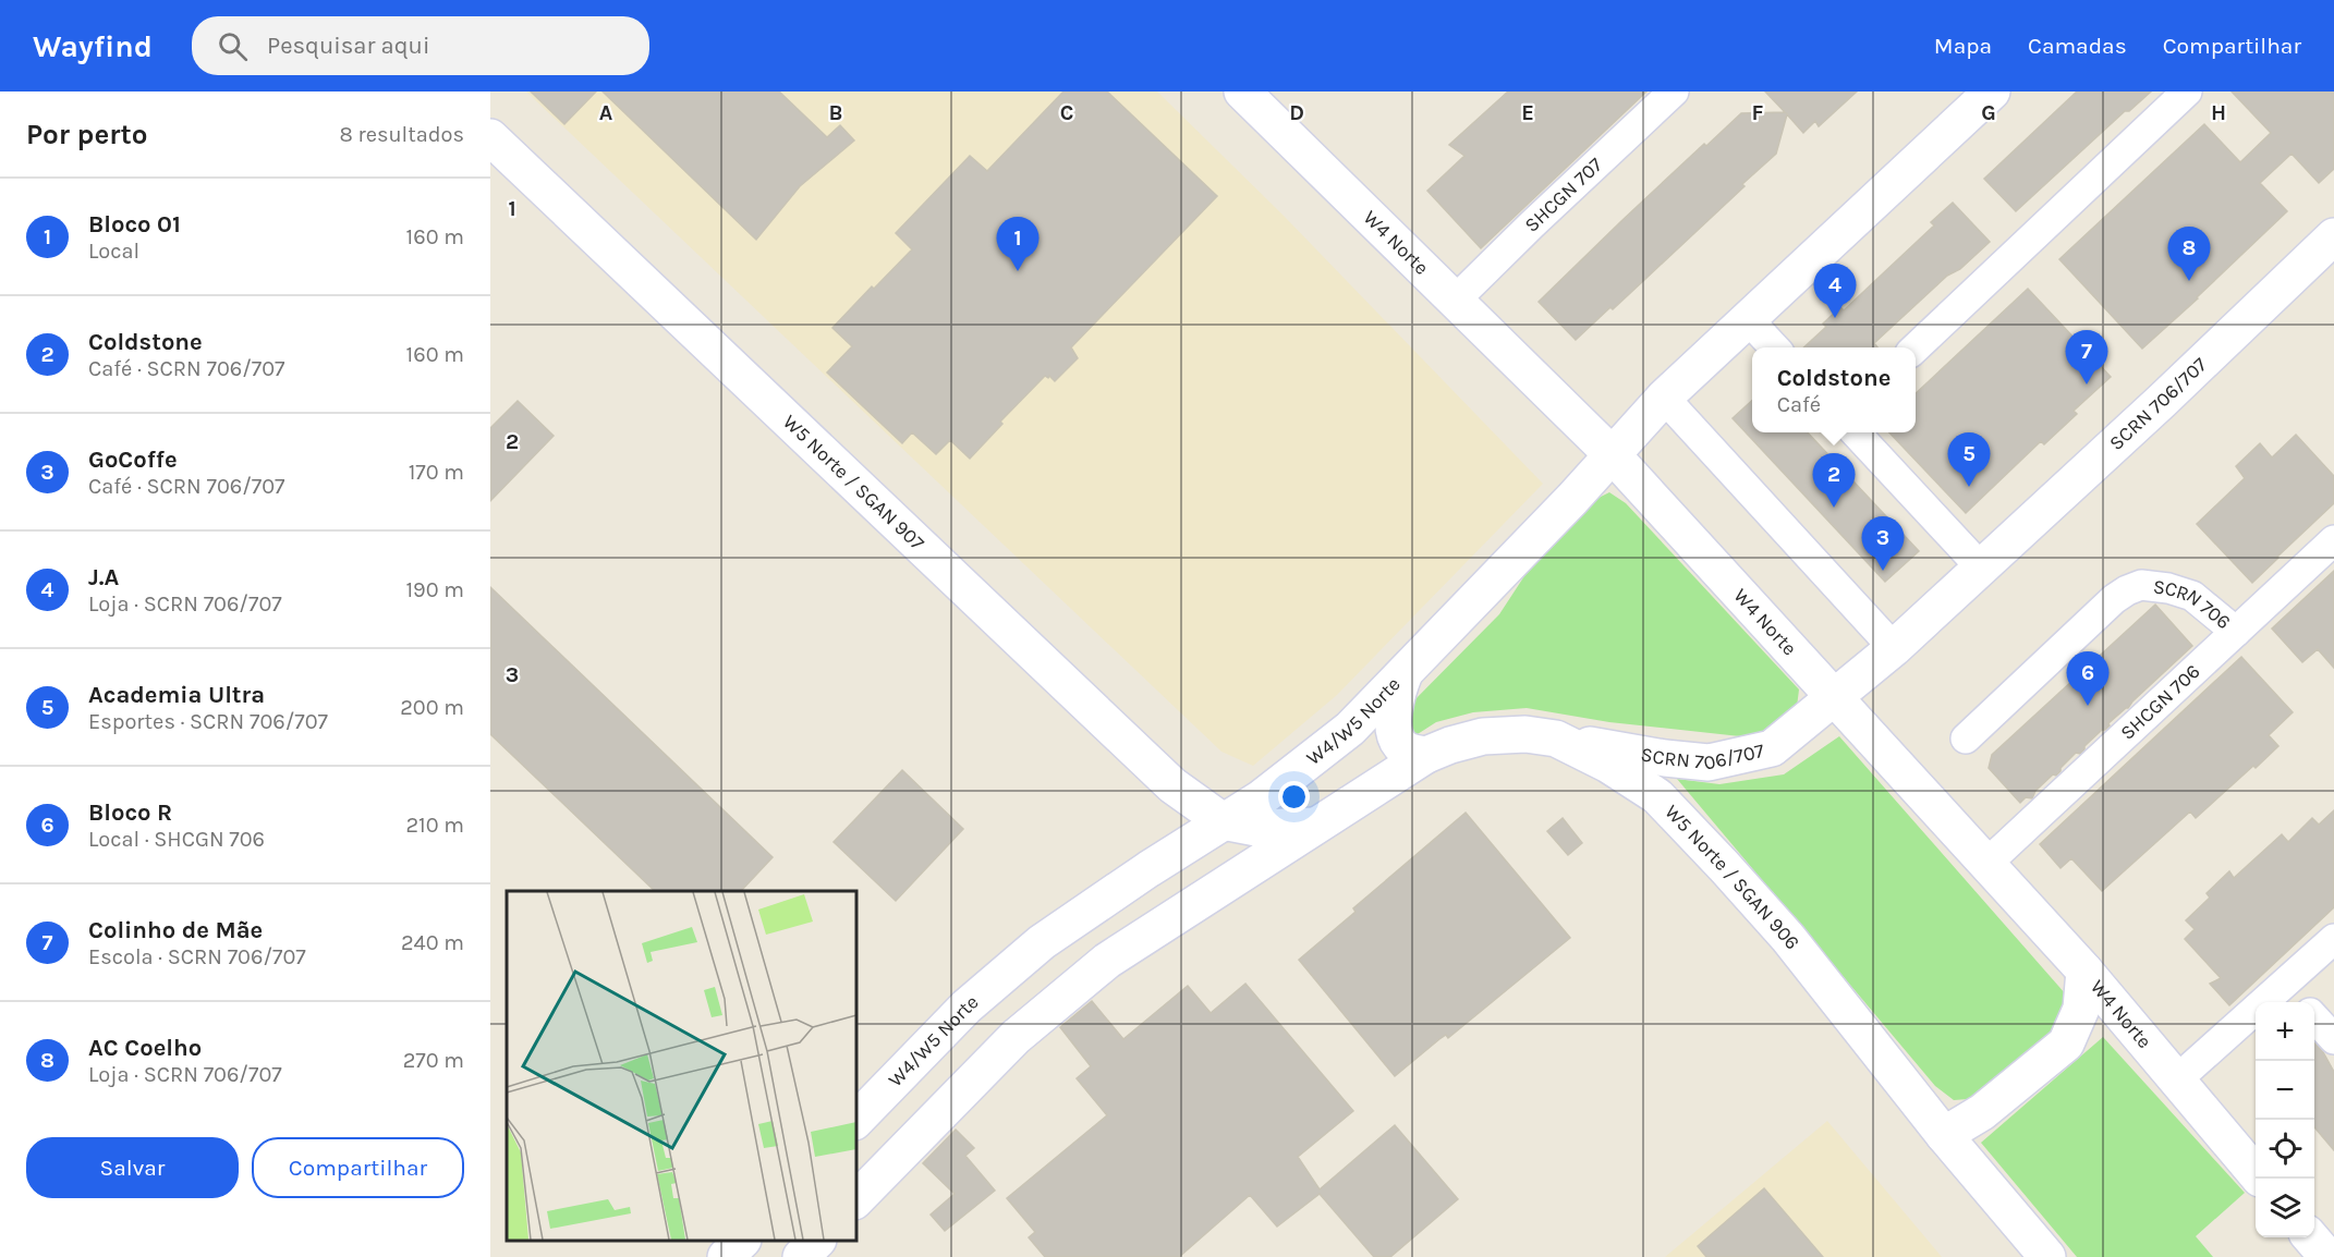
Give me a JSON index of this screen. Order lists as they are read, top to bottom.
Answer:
{
  "streets": {
    "main road": [
      "W4 Norte",
      "SCRN 706/707",
      "W5 Norte / SGAN 907",
      "W4/W5 Norte",
      "W5 Norte / SGAN 906"
    ],
    "street": ["SHCGN 707", "SCRN 706", "SHCGN 706"]
  },
  "crossings": [
    ["SHCGN 707", "W4 Norte"],
    ["W4 Norte", "SCRN 706/707"],
    ["W4 Norte", "SHCGN 706"],
    ["W4 Norte", "W4/W5 Norte"],
    ["SCRN 706/707", "W5 Norte / SGAN 906"],
    ["W5 Norte / SGAN 907", "W4/W5 Norte"],
    ["SCRN 706", "SHCGN 706"]
  ],
  "page": {
    "header": "Wayfind",
    "search": "Pesquisar aqui",
    "nav": ["Mapa", "Camadas", "Compartilhar"],
    "heading": ["Por perto", "8 resultados"],
    "list": [
      {
        "mark": "1",
        "name": "Bloco 01",
        "note": "Local",
        "value": "160 m"
      },
      {
        "mark": "2",
        "name": "Coldstone",
        "note": "Café · SCRN 706/707",
        "value": "160 m"
      },
      {
        "mark": "3",
        "name": "GoCoffe",
        "note": "Café · SCRN 706/707",
        "value": "170 m"
      },
      {
        "mark": "4",
        "name": "J.A",
        "note": "Loja · SCRN 706/707",
        "value": "190 m"
      },
      {
        "mark": "5",
        "name": "Academia Ultra",
        "note": "Esportes · SCRN 706/707",
        "value": "200 m"
      },
      {
        "mark": "6",
        "name": "Bloco R",
        "note": "Local · SHCGN 706",
        "value": "210 m"
      },
      {
        "mark": "7",
        "name": "Colinho de Mãe",
        "note": "Escola · SCRN 706/707",
        "value": "240 m"
      },
      {
        "mark": "8",
        "name": "AC Coelho",
        "note": "Loja · SCRN 706/707",
        "value": "270 m"
      }
    ],
    "pins": [
      "1",
      "8",
      "4",
      "7",
      "5",
      "2",
      "3",
      "6"
    ],
    "popup": ["Coldstone", "Café"],
    "map_buttons": ["+", "−"],
    "buttons": ["Salvar", "Compartilhar"]
  },
  "grid": {
    "columns": [
      "A",
      "B",
      "C",
      "D",
      "E",
      "F",
      "G",
      "H"
    ],
    "rows": ["1", "2", "3"]
  }
}
